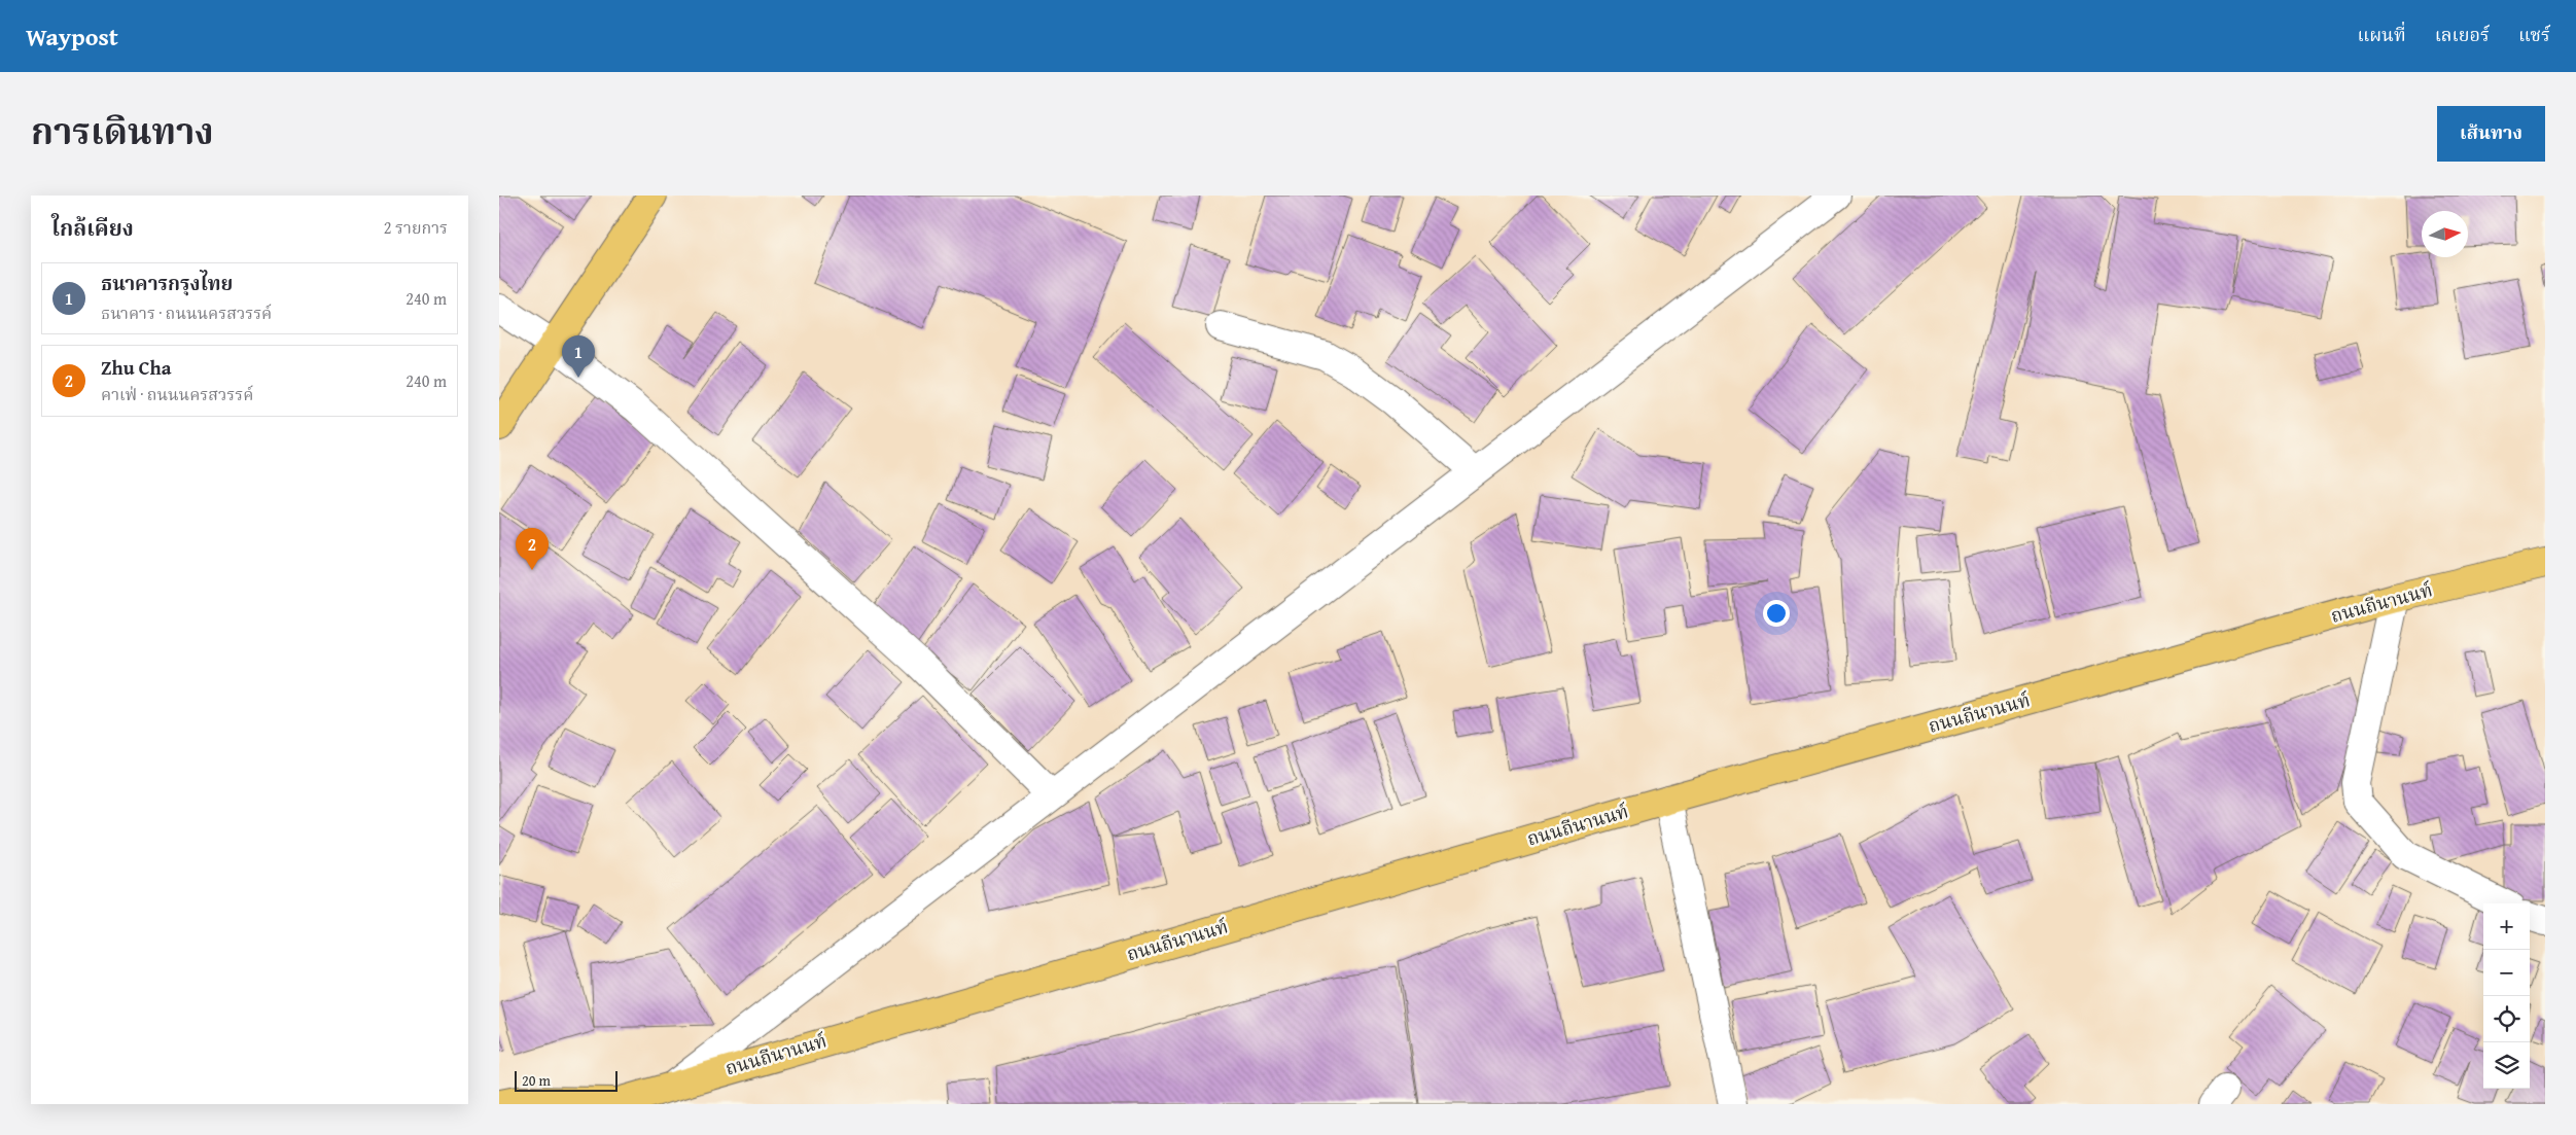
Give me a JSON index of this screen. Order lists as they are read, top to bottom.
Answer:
{
  "streets": {
    "main road": ["ถนนถีนานนท์"]
  },
  "scale_bar": "20 m",
  "north": "right",
  "page": {
    "header": "Waypost",
    "nav": ["แผนที่", "เลเยอร์", "แชร์"],
    "title": "การเดินทาง",
    "buttons": "เส้นทาง",
    "heading": ["ใกล้เคียง", "2 รายการ"],
    "list": [
      {
        "mark": "1",
        "name": "ธนาคารกรุงไทย",
        "note": "ธนาคาร · ถนนนครสวรรค์",
        "value": "240 m"
      },
      {
        "mark": "2",
        "name": "Zhu Cha",
        "note": "คาเฟ่ · ถนนนครสวรรค์",
        "value": "240 m"
      }
    ],
    "pins": ["1", "2"],
    "map_buttons": ["+", "−"],
    "scale": "20 m"
  }
}
